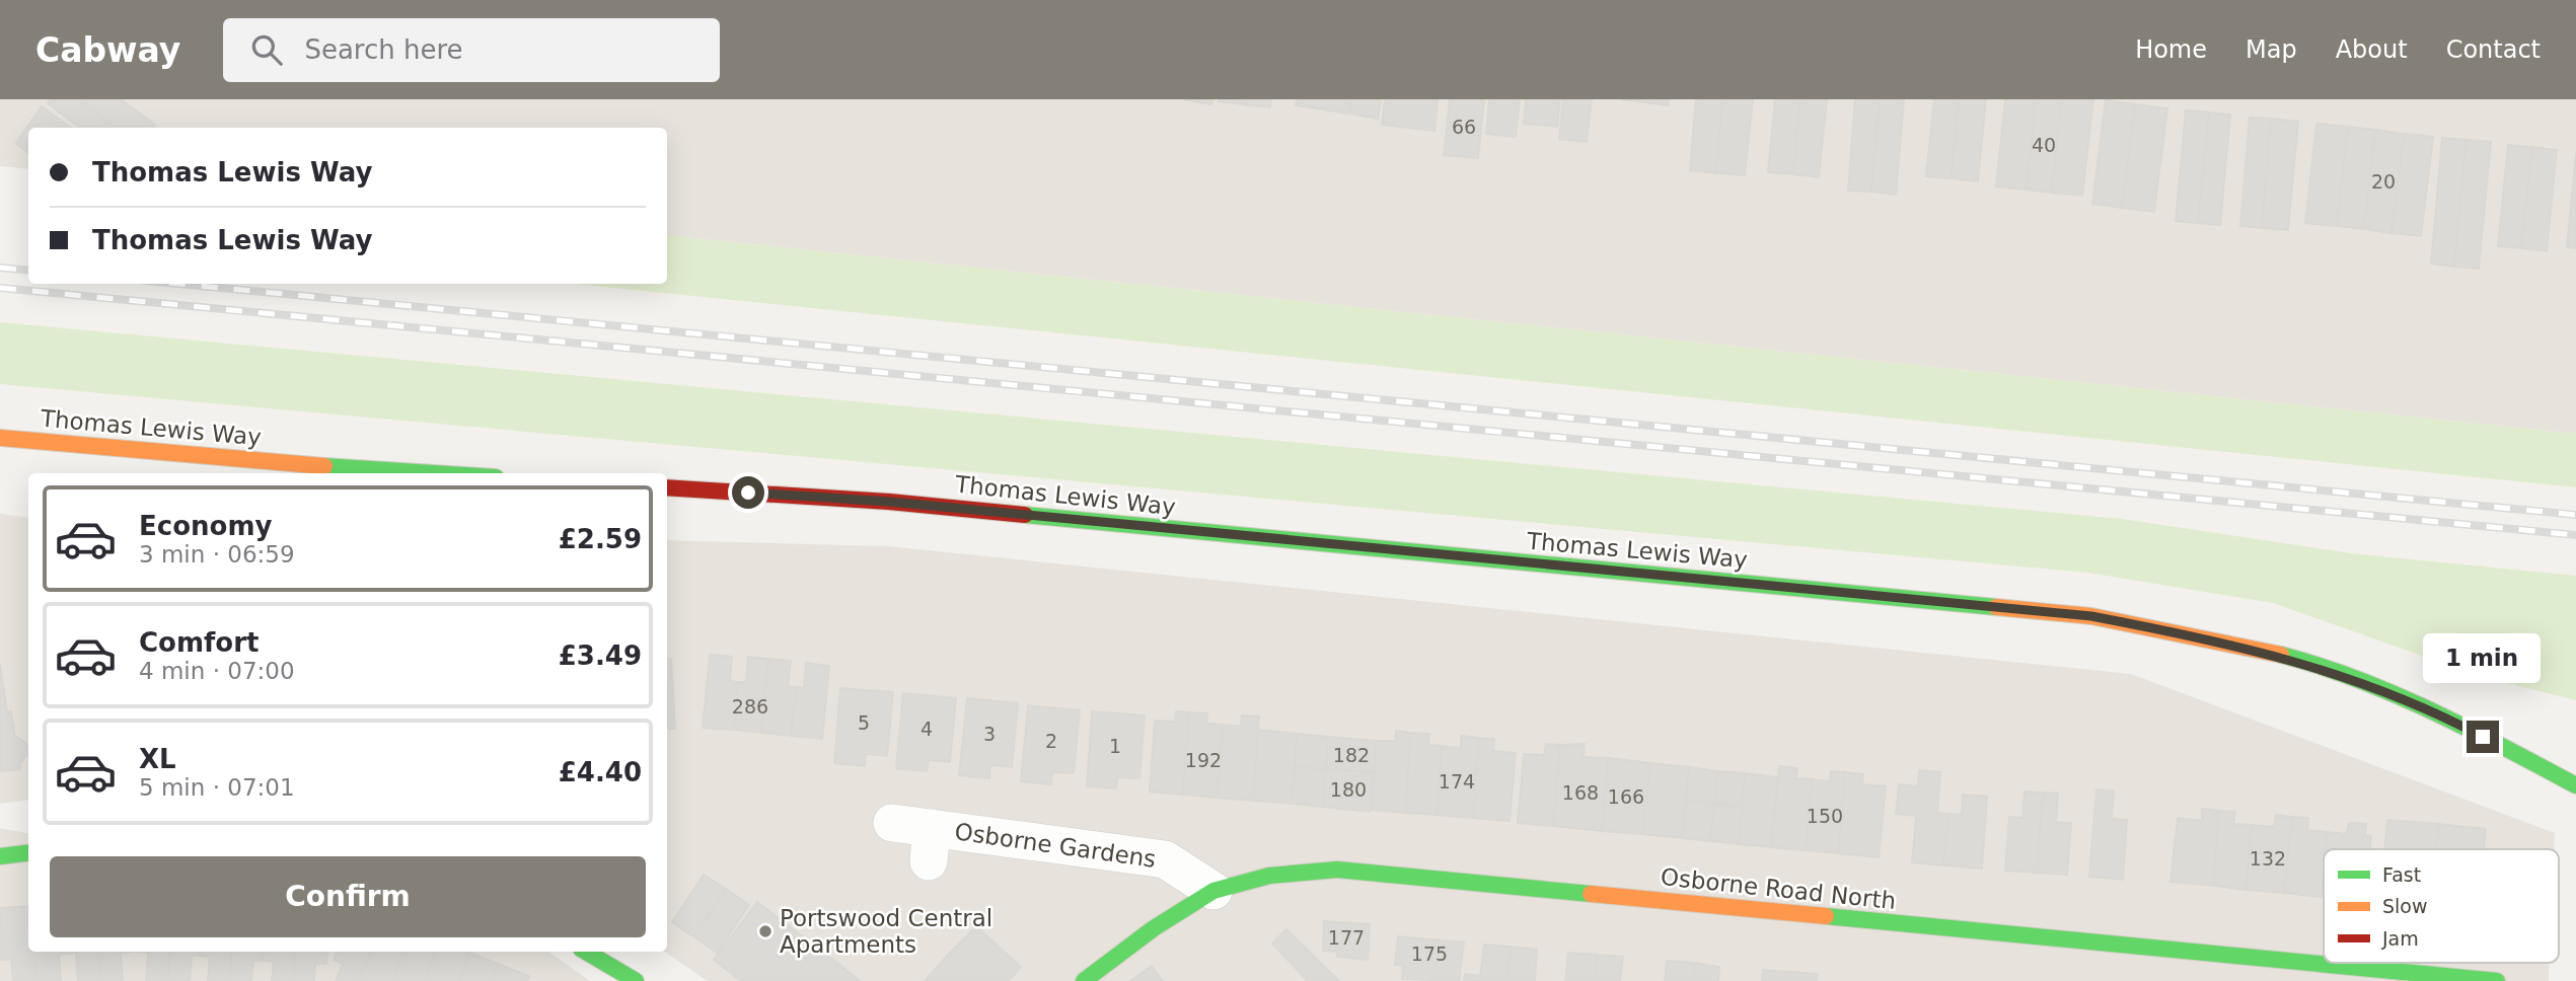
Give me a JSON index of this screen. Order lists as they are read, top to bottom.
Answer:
{
  "streets": {
    "main road": ["Thomas Lewis Way", "Osborne Road North"],
    "street": ["Osborne Gardens"]
  },
  "crossings": [
    ["Osborne Gardens", "Osborne Road North"]
  ],
  "places": ["Portswood Central Apartments"],
  "house_numbers": [
    "66",
    "40",
    "20",
    "286",
    "5",
    "4",
    "3",
    "2",
    "1",
    "182",
    "192",
    "174",
    "180",
    "168",
    "166",
    "150",
    "132",
    "177",
    "175"
  ],
  "legend": ["Fast", "Slow", "Jam"],
  "page": {
    "header": "Cabway",
    "search": "Search here",
    "nav": [
      "Home",
      "Map",
      "About",
      "Contact"
    ],
    "banner": ["Thomas Lewis Way", "Thomas Lewis Way"],
    "list": [
      {
        "name": "Economy",
        "note": "3 min · 06:59",
        "value": "£2.59"
      },
      {
        "name": "Comfort",
        "note": "4 min · 07:00",
        "value": "£3.49"
      },
      {
        "name": "XL",
        "note": "5 min · 07:01",
        "value": "£4.40"
      }
    ],
    "bubble": "1 min",
    "buttons": "Confirm"
  }
}
